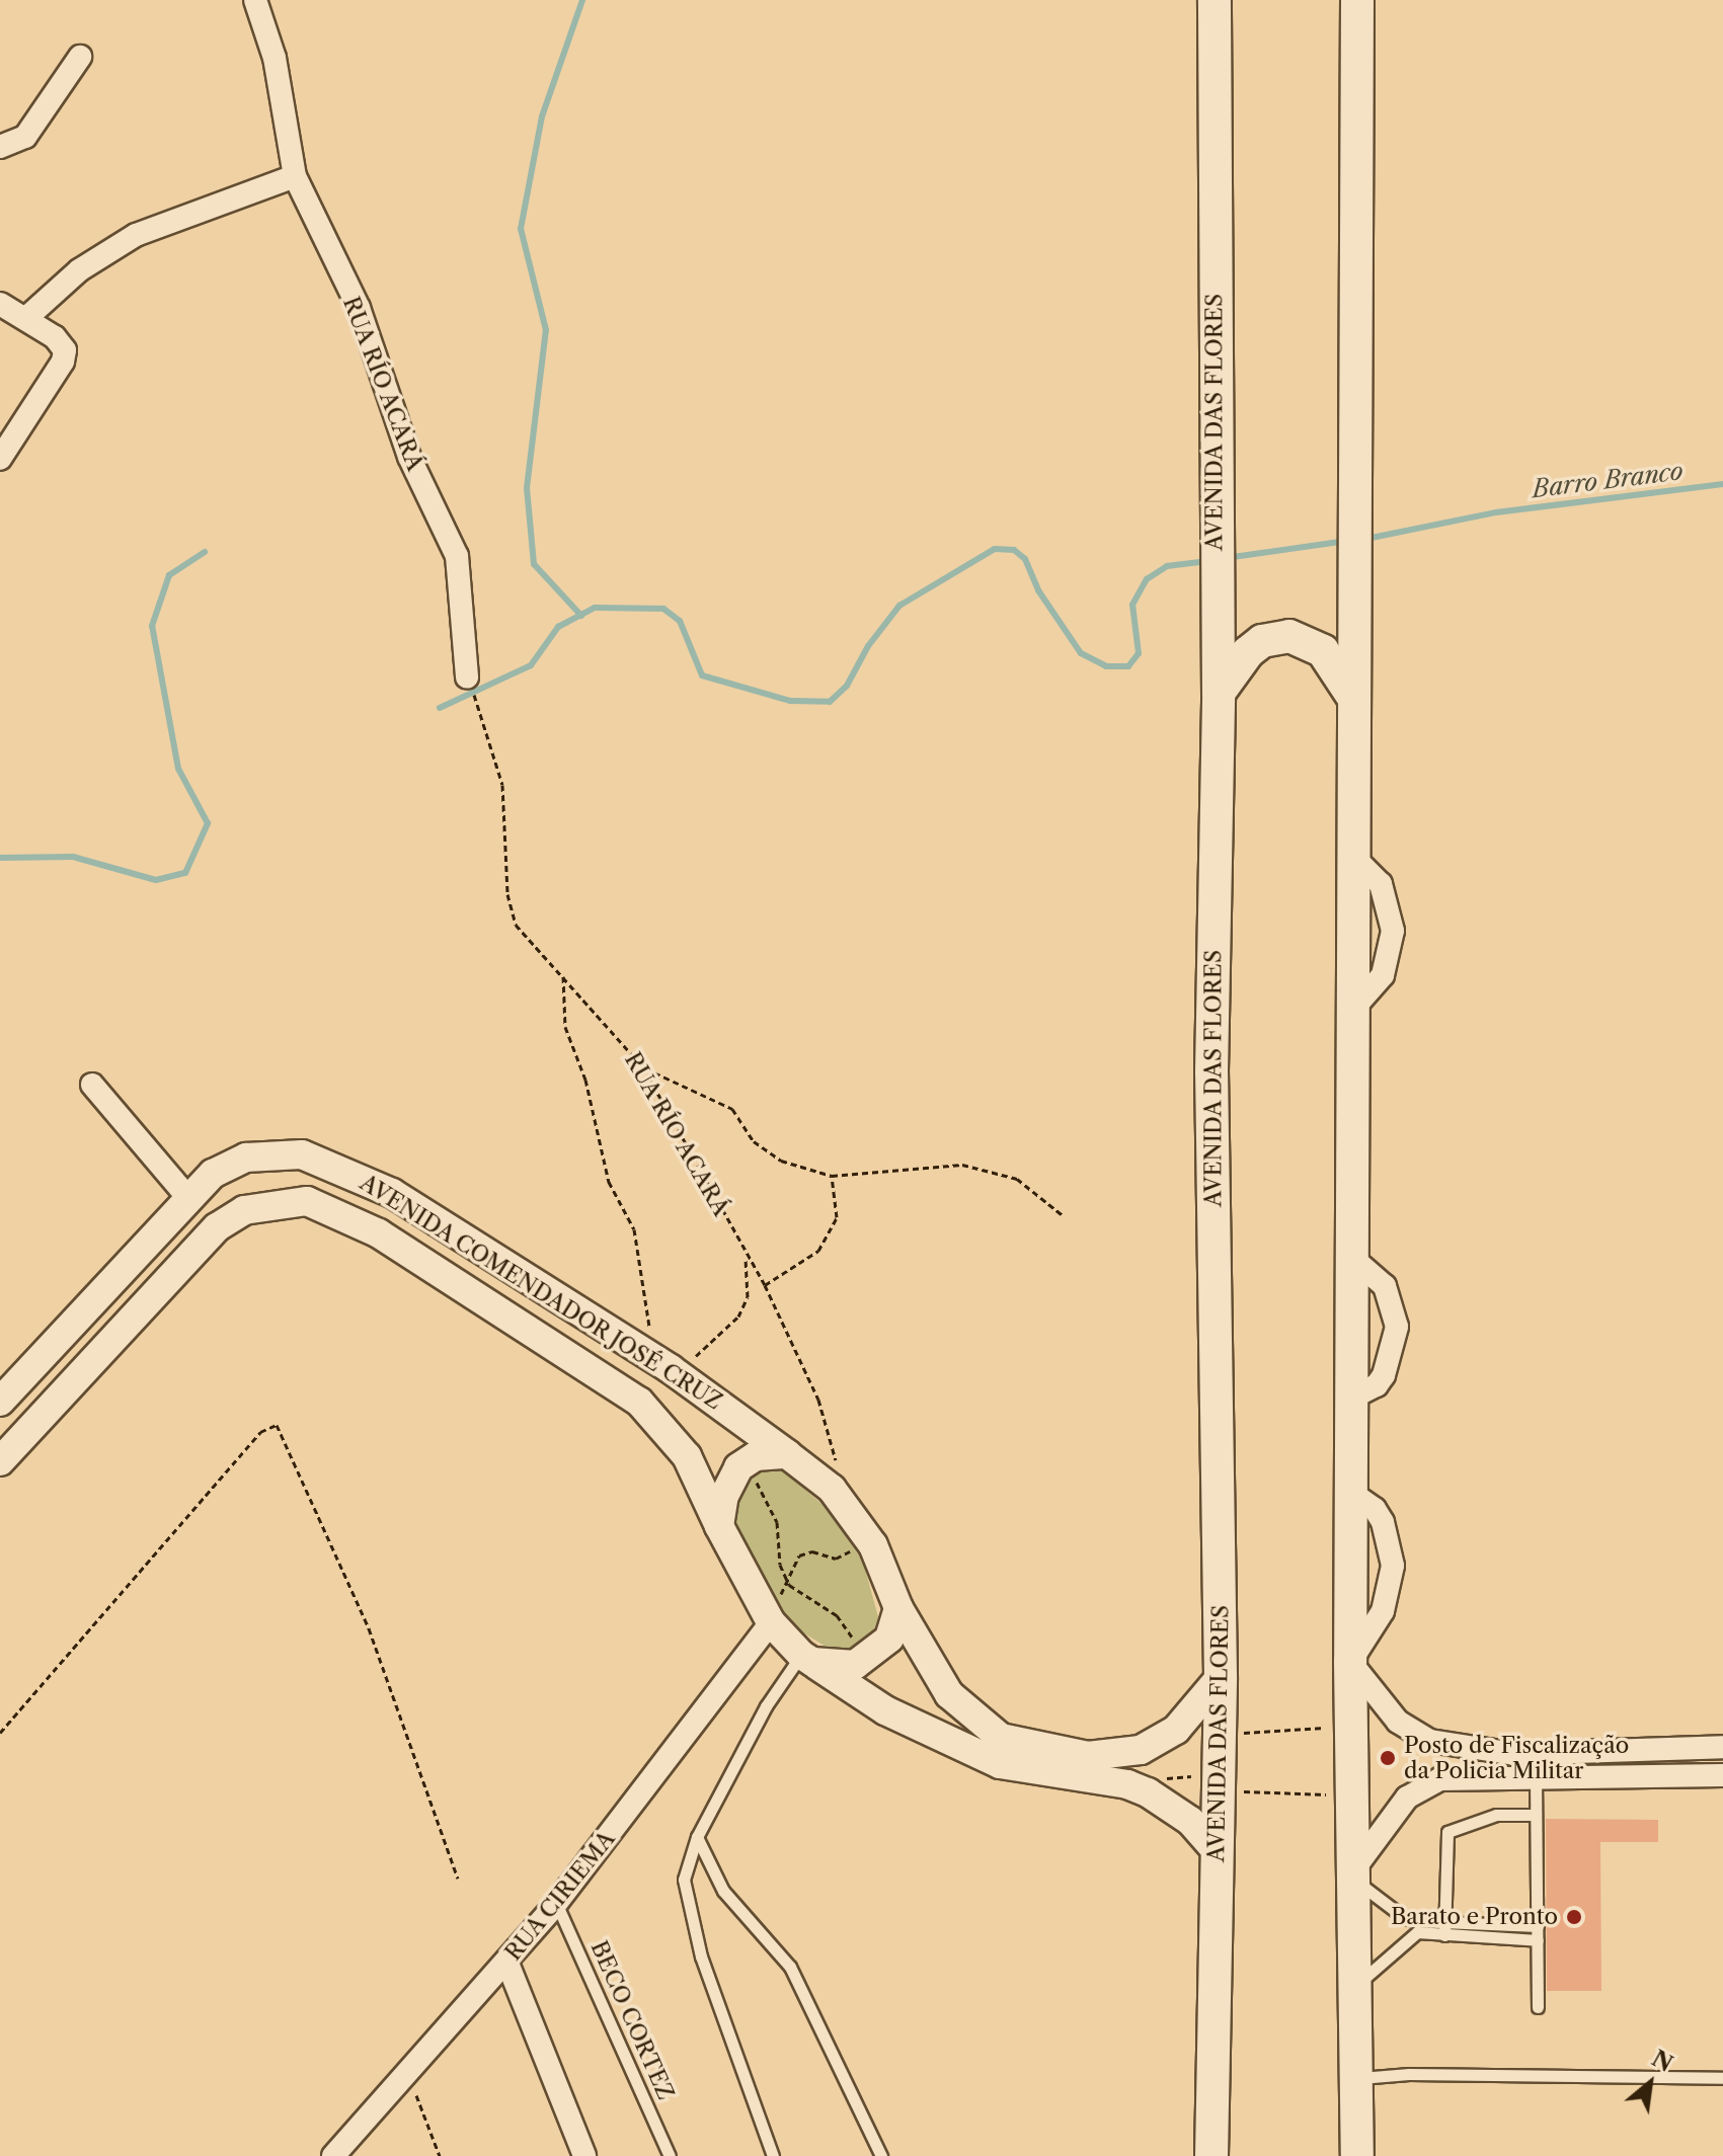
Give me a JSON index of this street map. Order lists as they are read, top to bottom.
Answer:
{
  "streets": {
    "main road": ["AVENIDA DAS FLORES"],
    "street": ["RUA RÍO ACARÁ", "AVENIDA COMENDADOR JOSÉ CRUZ", "RUA CIRIEMA"],
    "lane": ["BECO CORTEZ"]
  },
  "crossings": [
    ["RUA RÍO ACARÁ", "AVENIDA COMENDADOR JOSÉ CRUZ"],
    ["AVENIDA COMENDADOR JOSÉ CRUZ", "RUA CIRIEMA"],
    ["RUA CIRIEMA", "BECO CORTEZ"]
  ],
  "water": ["Barro Branco"],
  "places": ["Posto de Fiscalização da Policia Militar", "Barato e Pronto"],
  "north": "top right"
}
